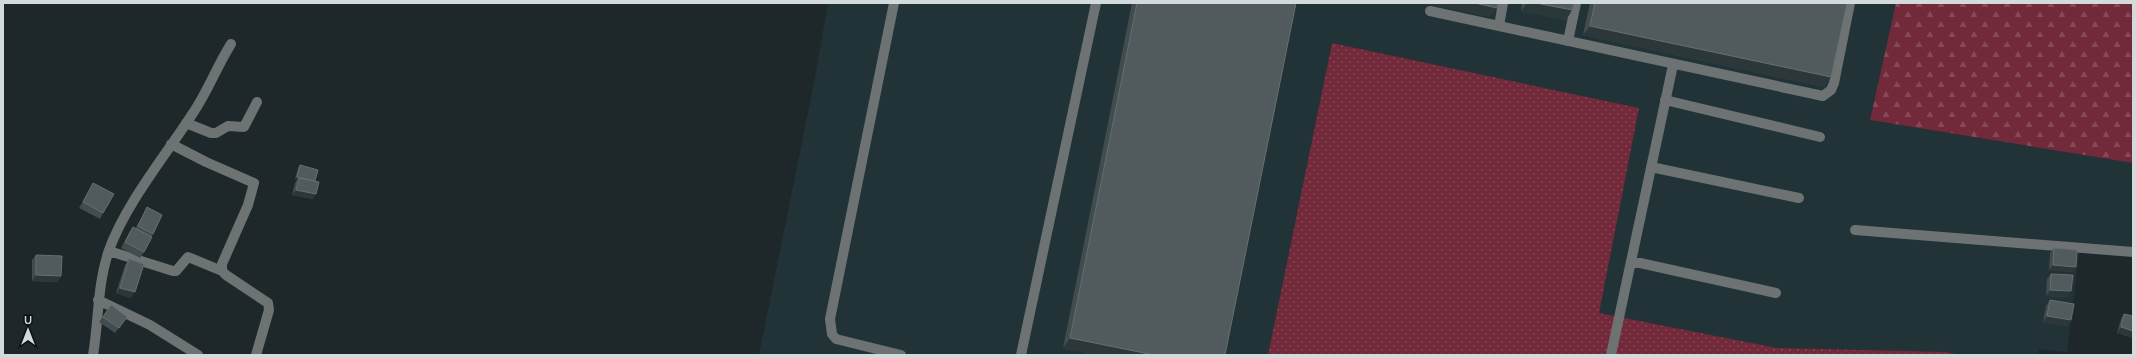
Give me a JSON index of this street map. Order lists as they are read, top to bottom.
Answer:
{
  "north": "top"
}
